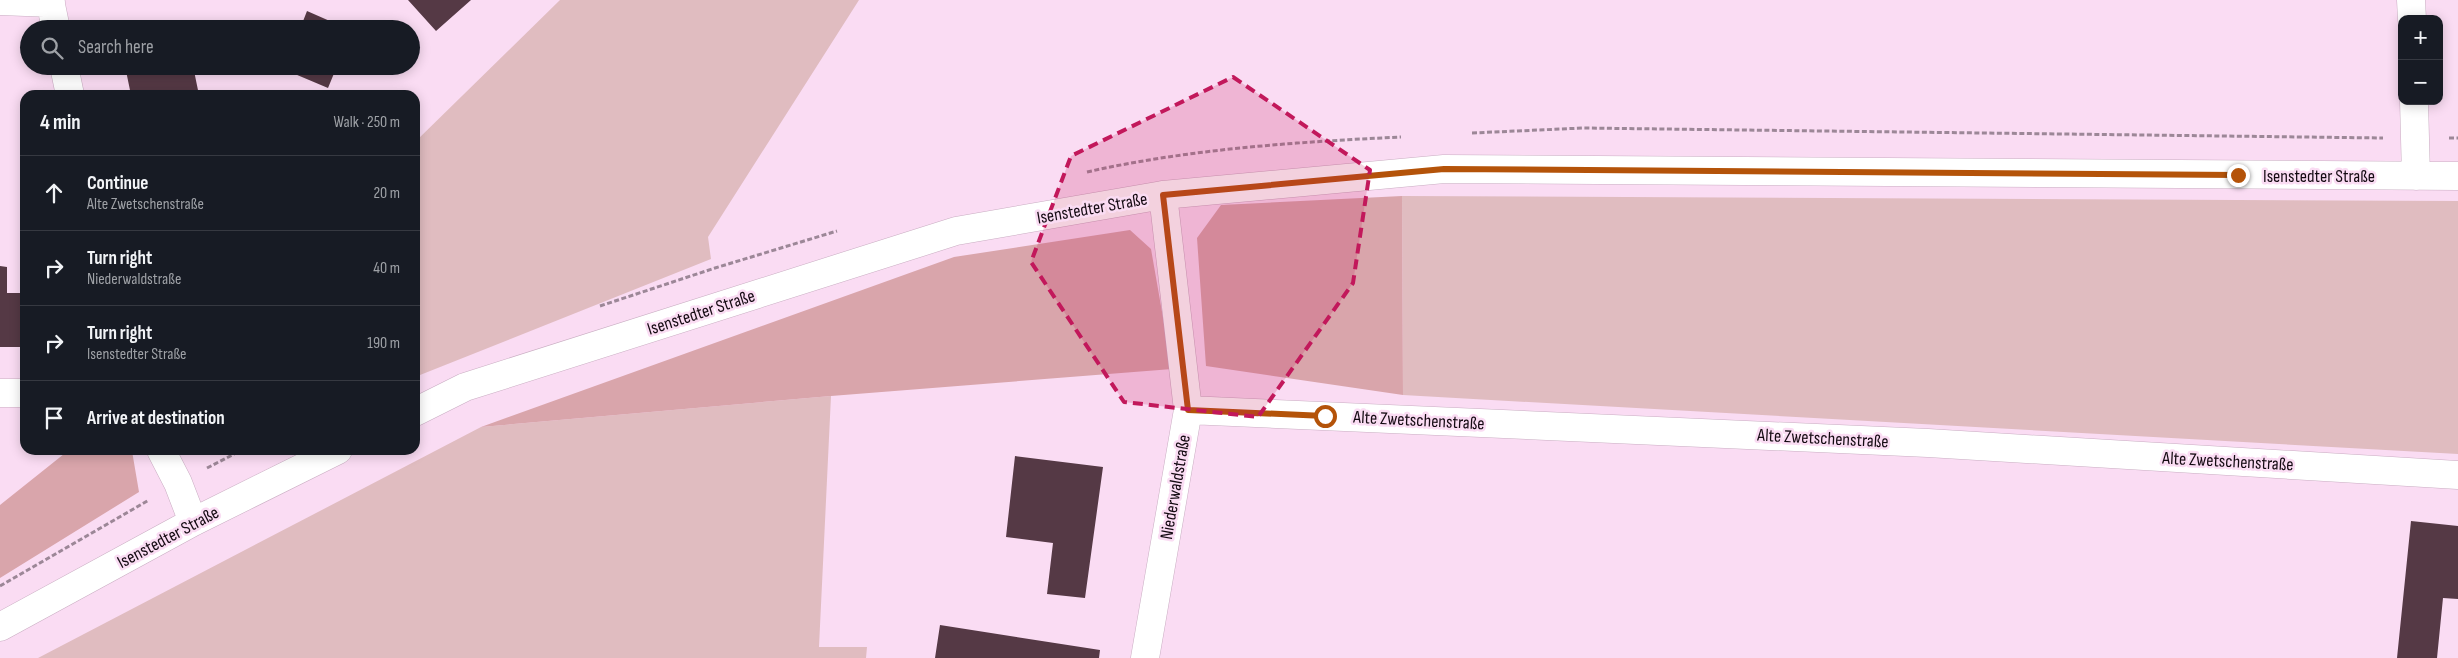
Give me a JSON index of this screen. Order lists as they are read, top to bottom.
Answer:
{
  "streets": {
    "street": ["Isenstedter Straße", "Alte Zwetschenstraße", "Niederwaldstraße"]
  },
  "crossings": [
    ["Isenstedter Straße", "Niederwaldstraße"],
    ["Alte Zwetschenstraße", "Niederwaldstraße"]
  ],
  "page": {
    "map_buttons": ["+", "−"],
    "search": "Search here",
    "heading": ["4 min", "Walk · 250 m"],
    "list": [
      ["Continue", "Alte Zwetschenstraße", "20 m"],
      ["Turn right", "Niederwaldstraße", "40 m"],
      ["Turn right", "Isenstedter Straße", "190 m"],
      "Arrive at destination"
    ]
  }
}
